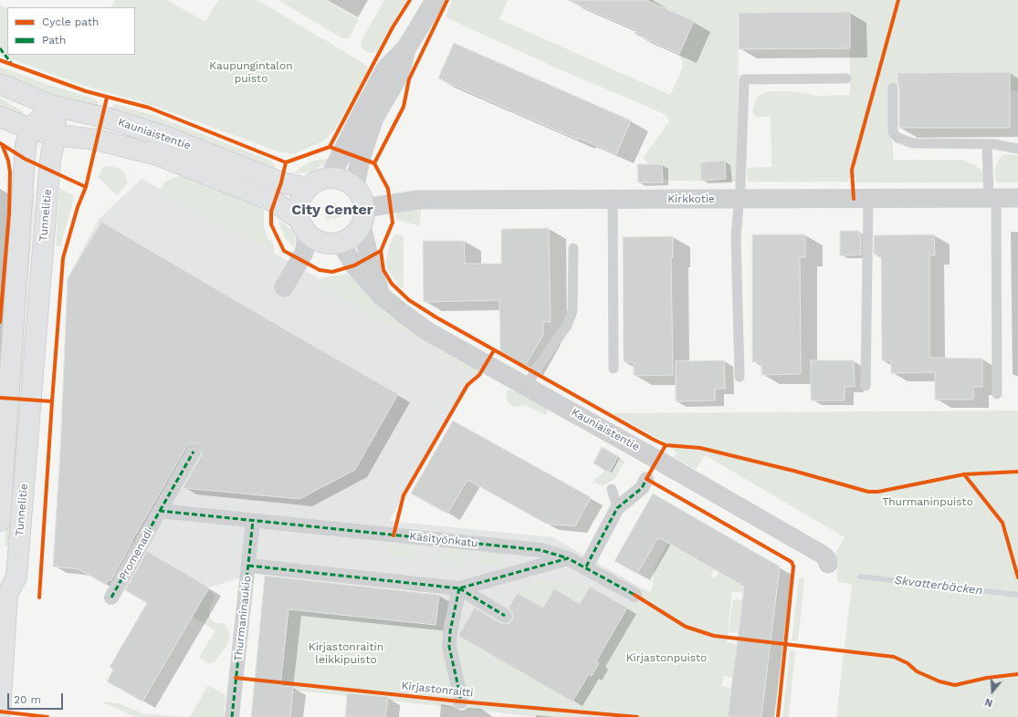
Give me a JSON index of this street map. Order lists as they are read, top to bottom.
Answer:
{
  "streets": {
    "main road": ["Kauniaistentie", "Tunnelitie"],
    "street": [
      "Kirkkotie",
      "Käsityönkatu",
      "Promenadi",
      "Thurmaninaukio"
    ],
    "cycle path": ["Kirjastonraitti"]
  },
  "crossings": [
    ["Kauniaistentie", "Kirkkotie"],
    ["Kauniaistentie", "Tunnelitie"],
    ["Käsityönkatu", "Thurmaninaukio"]
  ],
  "districts": ["City Center"],
  "water": ["Skvatterbäcken"],
  "parks": [
    "Kaupungintalon puisto",
    "Thurmaninpuisto",
    "Kirjastonraitin leikkipuisto",
    "Kirjastonpuisto"
  ],
  "legend": ["Cycle path", "Path"],
  "scale_bar": "20 m",
  "north": "bottom"
}
